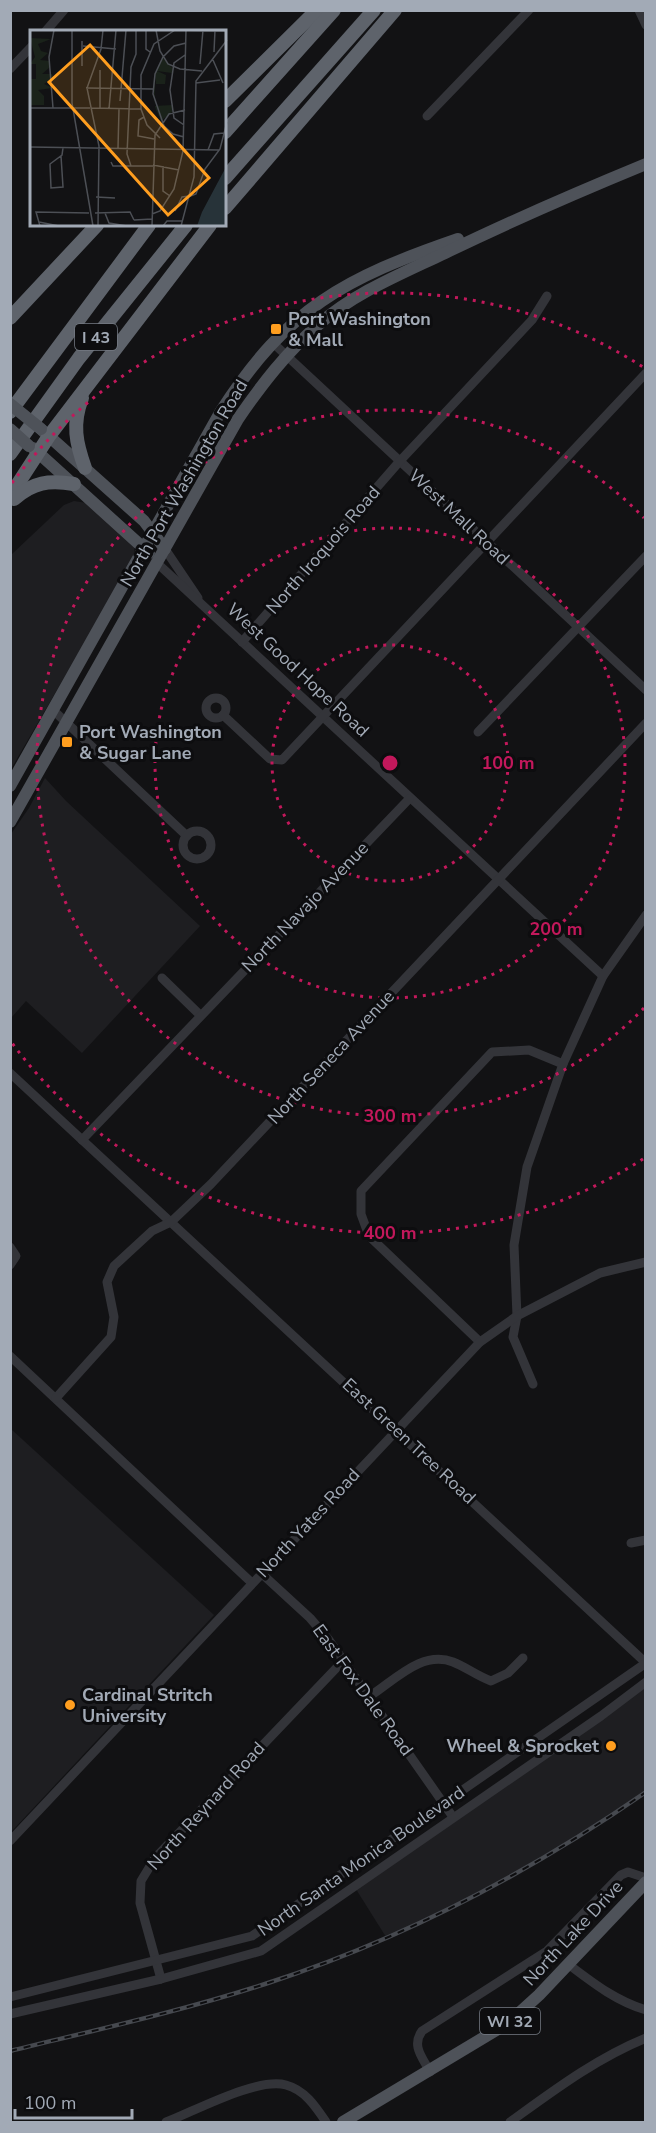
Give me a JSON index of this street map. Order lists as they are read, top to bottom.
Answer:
{
  "streets": {
    "highway": ["I 43"],
    "main road": [
      "North Port Washington Road",
      "West Good Hope Road",
      "North Lake Drive",
      "WI 32"
    ],
    "street": [
      "West Mall Road",
      "North Iroquois Road",
      "North Navajo Avenue",
      "North Seneca Avenue",
      "East Green Tree Road",
      "North Yates Road",
      "East Fox Dale Road",
      "North Reynard Road",
      "North Santa Monica Boulevard"
    ]
  },
  "crossings": [
    ["North Port Washington Road", "West Mall Road"],
    ["North Port Washington Road", "West Good Hope Road"],
    ["West Mall Road", "North Iroquois Road"],
    ["North Iroquois Road", "West Good Hope Road"],
    ["West Good Hope Road", "North Navajo Avenue"],
    ["West Good Hope Road", "North Seneca Avenue"],
    ["North Navajo Avenue", "East Green Tree Road"],
    ["North Seneca Avenue", "East Green Tree Road"],
    ["East Green Tree Road", "North Yates Road"],
    ["East Green Tree Road", "North Santa Monica Boulevard"],
    ["North Yates Road", "East Fox Dale Road"],
    ["East Fox Dale Road", "North Reynard Road"],
    ["East Fox Dale Road", "North Santa Monica Boulevard"],
    ["North Reynard Road", "North Santa Monica Boulevard"]
  ],
  "places": {
    "transit": ["Port Washington & Mall", "Port Washington & Sugar Lane"],
    "other": ["Cardinal Stritch University", "Wheel & Sprocket"]
  },
  "scale_bar": "100 m",
  "rings": [
    "100 m",
    "200 m",
    "300 m",
    "400 m"
  ]
}
